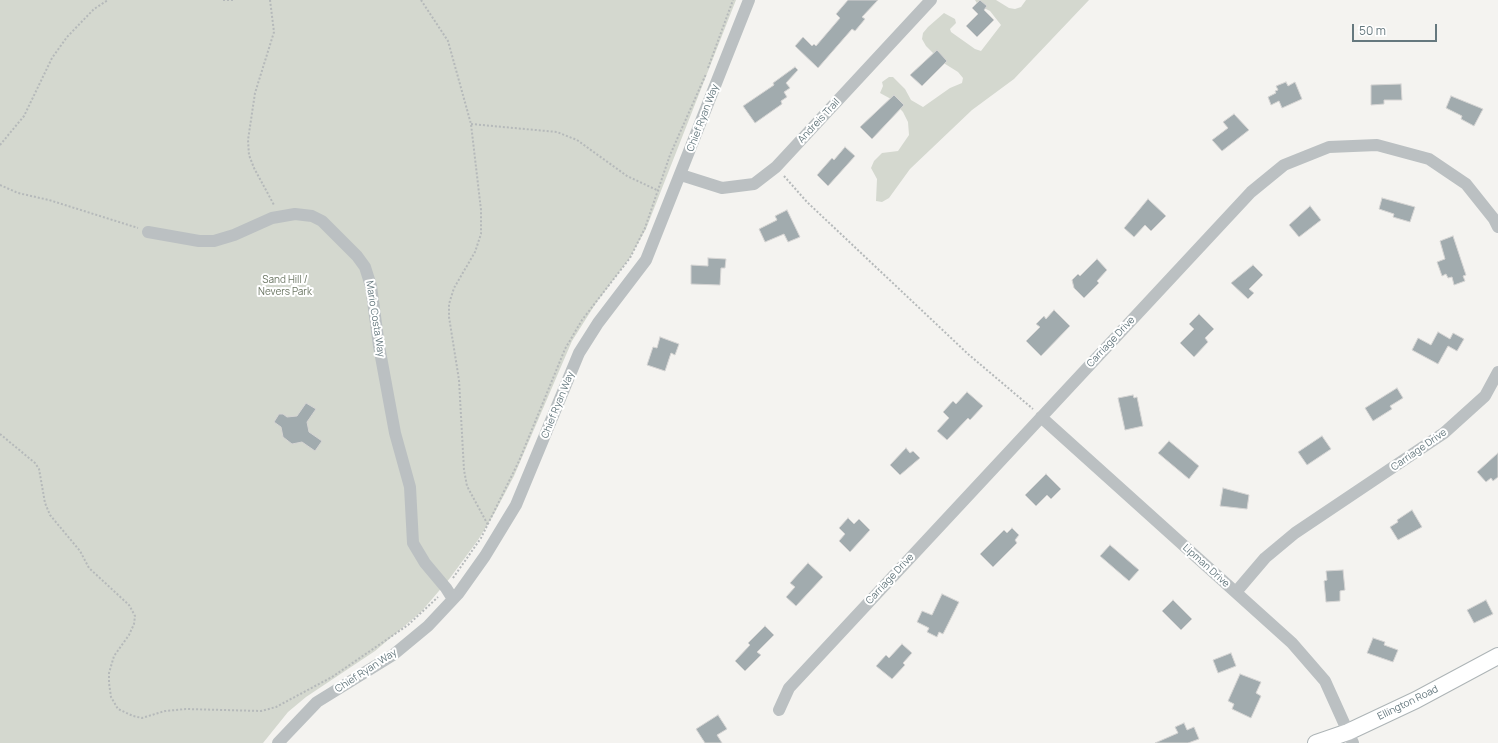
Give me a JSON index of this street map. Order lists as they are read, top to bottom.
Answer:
{
  "streets": {
    "main road": ["Ellington Road"],
    "street": [
      "Chief Ryan Way",
      "Andreis Trail",
      "Mario Costa Way",
      "Carriage Drive",
      "Lipman Drive"
    ]
  },
  "crossings": [
    ["Chief Ryan Way", "Andreis Trail"],
    ["Chief Ryan Way", "Mario Costa Way"],
    ["Carriage Drive", "Lipman Drive"],
    ["Lipman Drive", "Ellington Road"]
  ],
  "parks": ["Sand Hill / Nevers Park"],
  "scale_bar": "50 m"
}
